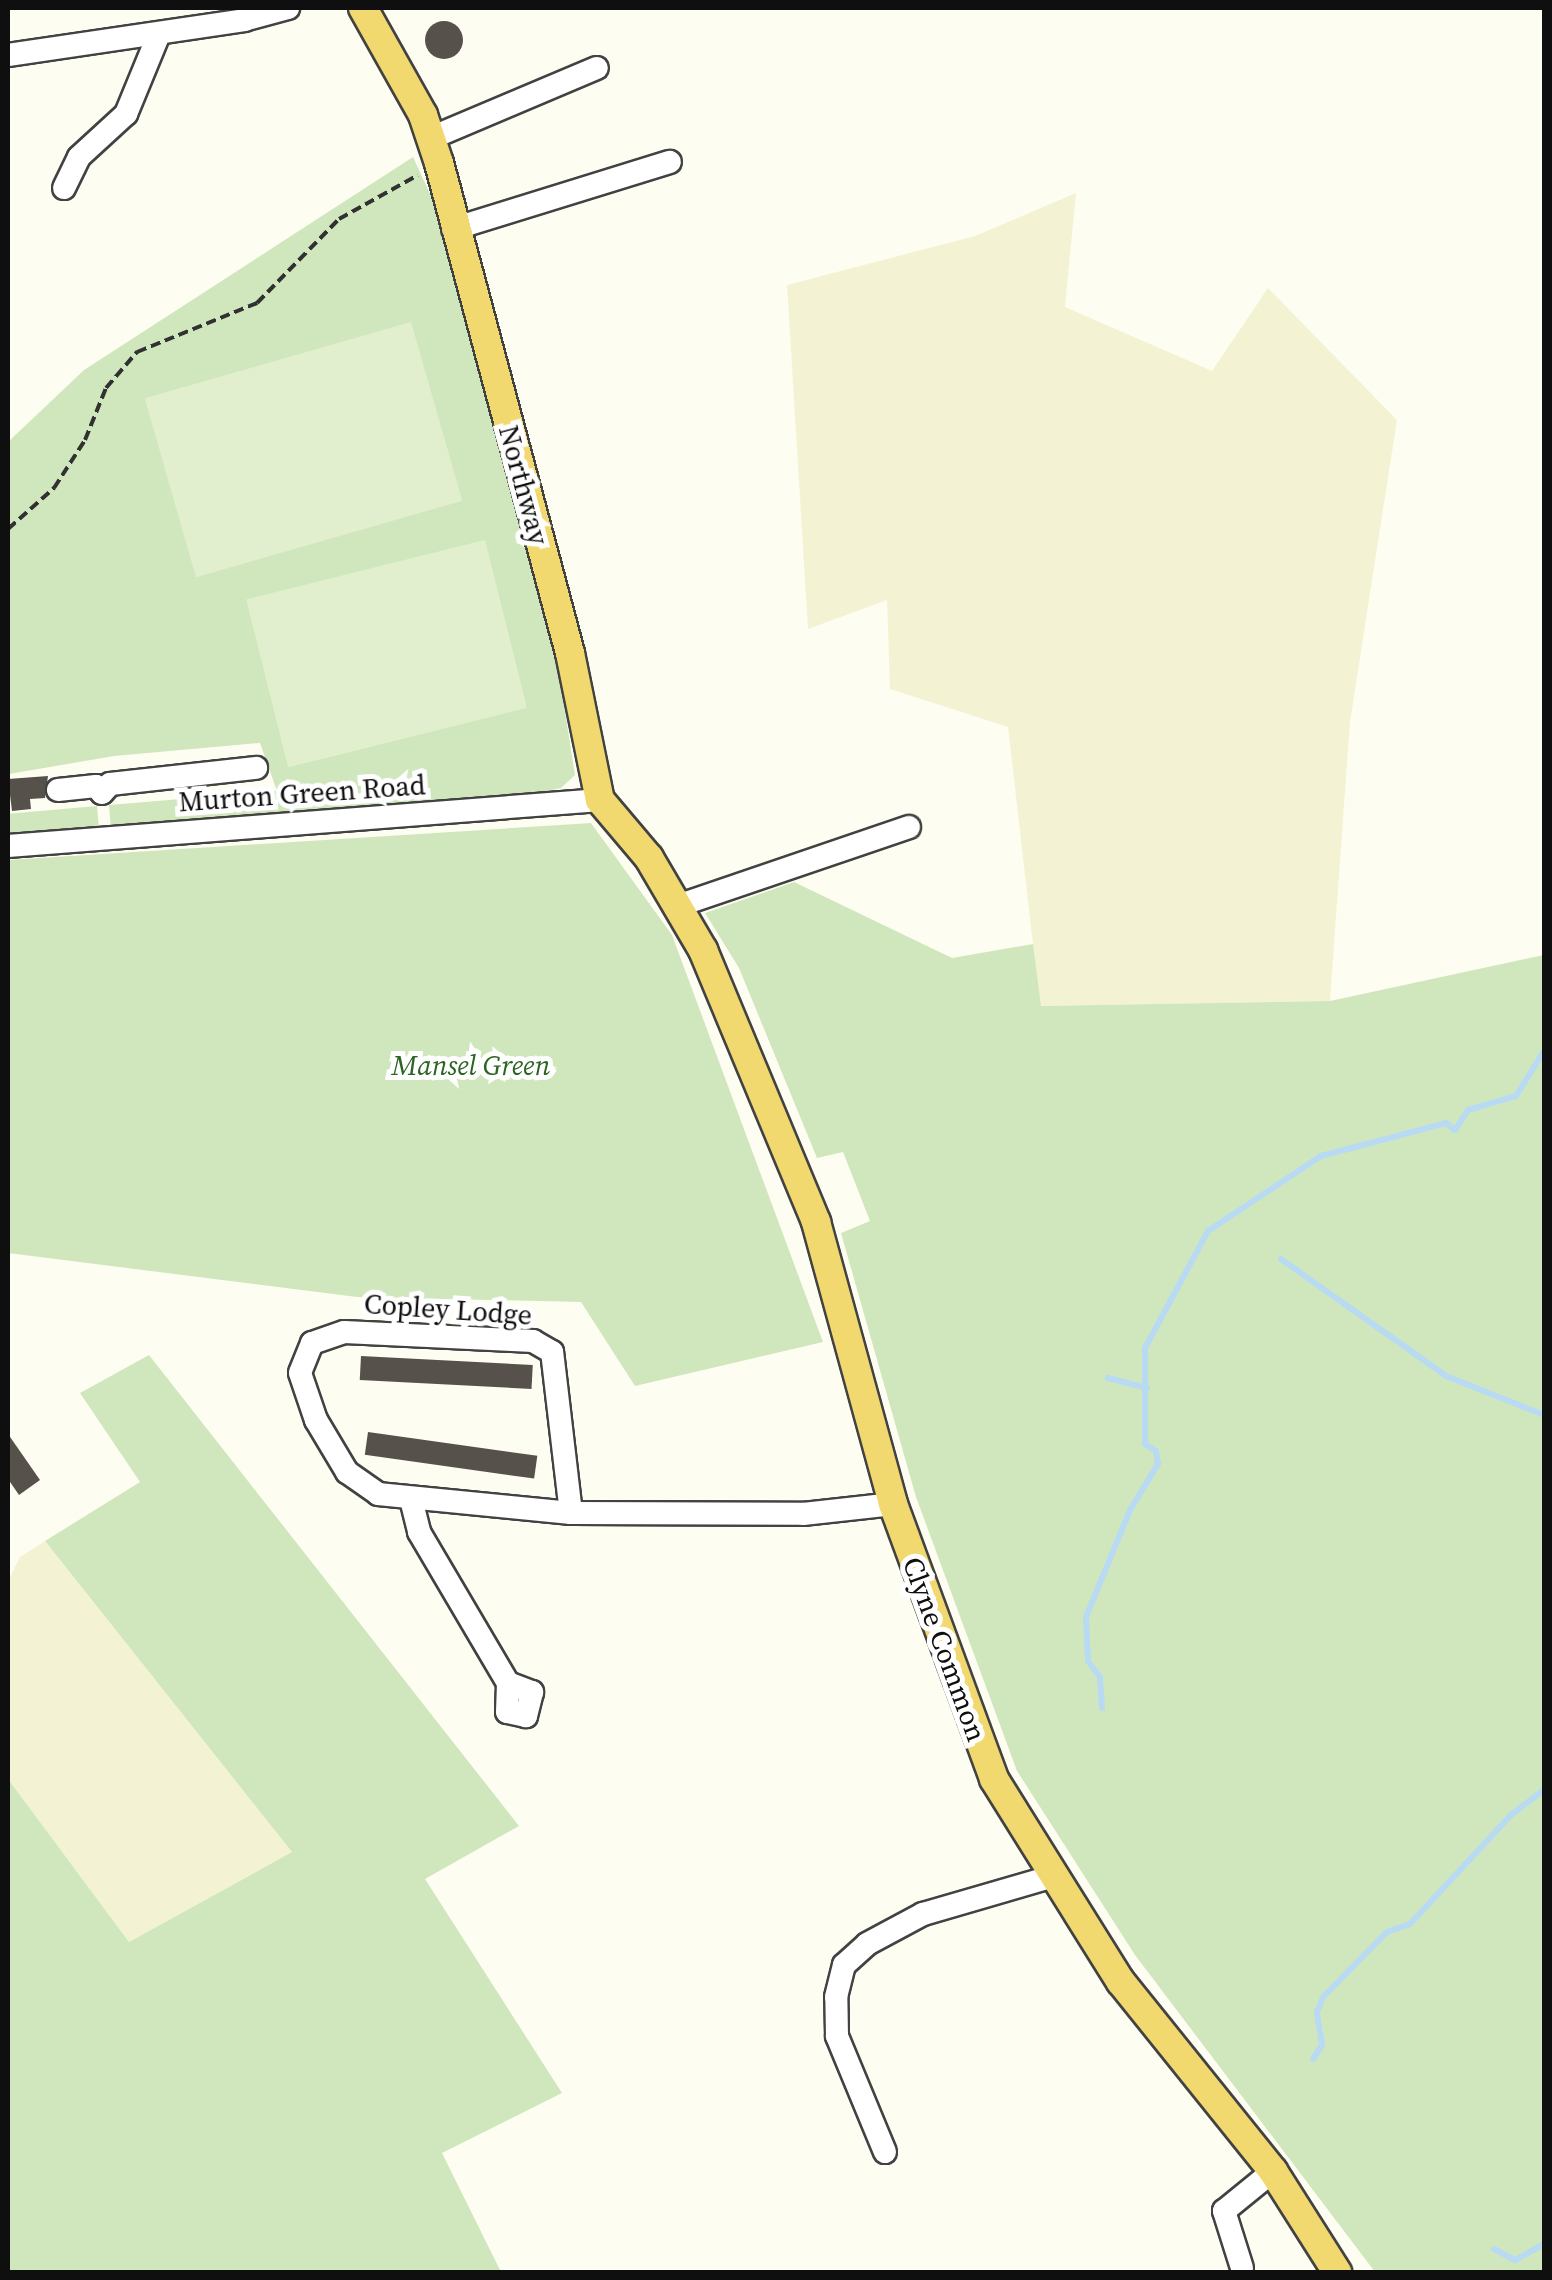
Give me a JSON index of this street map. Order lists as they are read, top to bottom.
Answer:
{
  "streets": {
    "main road": ["Northway", "Clyne Common"],
    "street": ["Murton Green Road", "Copley Lodge"]
  },
  "crossings": [
    ["Northway", "Murton Green Road"],
    ["Northway", "Clyne Common"],
    ["Copley Lodge", "Clyne Common"]
  ],
  "parks": ["Mansel Green"]
}
